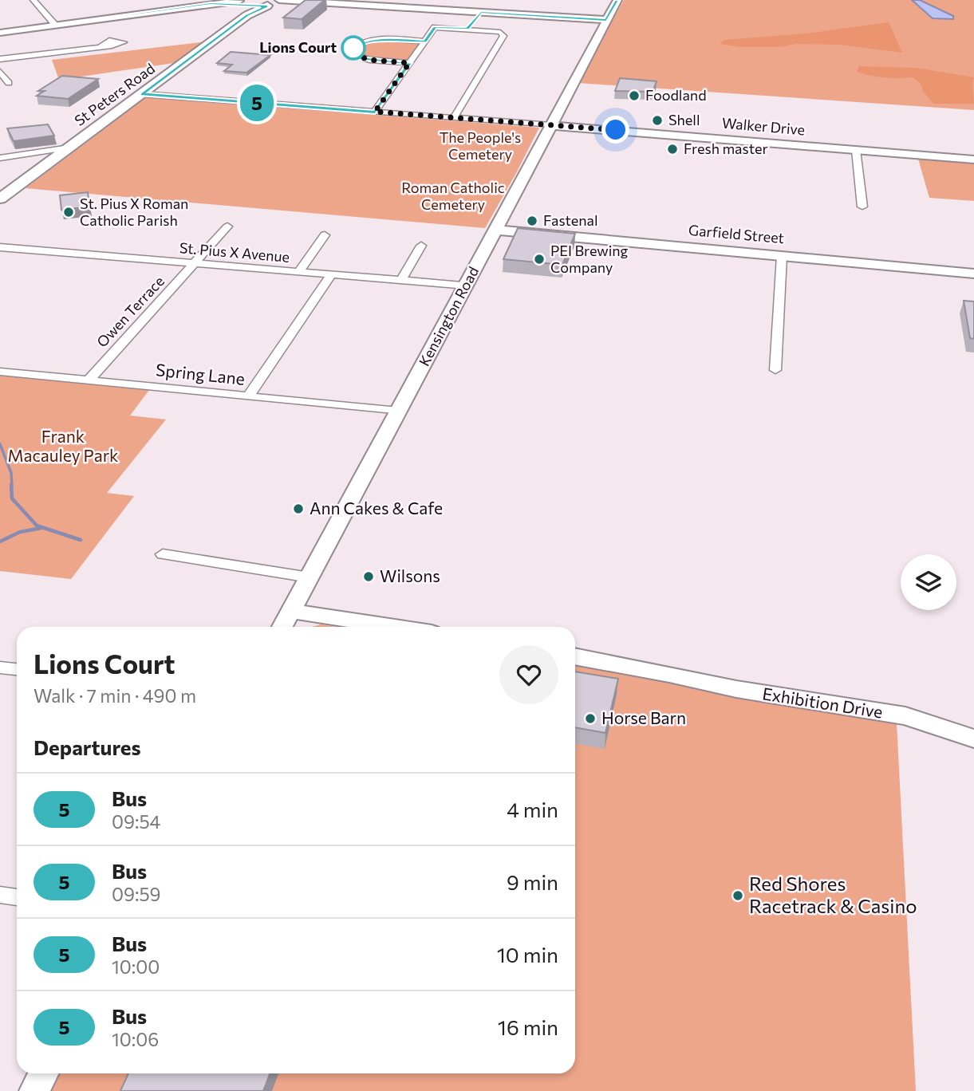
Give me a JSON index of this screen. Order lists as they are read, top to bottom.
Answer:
{
  "streets": {
    "main road": ["St Peters Road"],
    "street": [
      "Walker Drive",
      "Garfield Street",
      "St. Pius X Avenue",
      "Owen Terrace",
      "Kensington Road",
      "Spring Lane",
      "Exhibition Drive"
    ]
  },
  "crossings": [
    ["Walker Drive", "Kensington Road"],
    ["Garfield Street", "Kensington Road"],
    ["St. Pius X Avenue", "Owen Terrace"],
    ["St. Pius X Avenue", "Kensington Road"],
    ["Owen Terrace", "Spring Lane"],
    ["Kensington Road", "Spring Lane"]
  ],
  "parks": ["The People's Cemetery", "Roman Catholic Cemetery", "Frank Macauley Park"],
  "places": [
    "Lions Court",
    "Foodland",
    "Shell",
    "Fresh master",
    "St. Pius X Roman Catholic Parish",
    "Fastenal",
    "PEI Brewing Company",
    "Ann Cakes & Cafe",
    "Wilsons",
    "Horse Barn",
    "Red Shores Racetrack & Casino"
  ],
  "lines": ["bus line 5"],
  "page": {
    "on_map": "5",
    "heading": [
      ["Lions Court", "Walk · 7 min · 490 m"],
      "Departures"
    ],
    "list": [
      {
        "mark": "5",
        "name": "Bus",
        "note": "09:54",
        "value": "4 min"
      },
      {
        "mark": "5",
        "name": "Bus",
        "note": "09:59",
        "value": "9 min"
      },
      {
        "mark": "5",
        "name": "Bus",
        "note": "10:00",
        "value": "10 min"
      },
      {
        "mark": "5",
        "name": "Bus",
        "note": "10:06",
        "value": "16 min"
      }
    ]
  }
}
